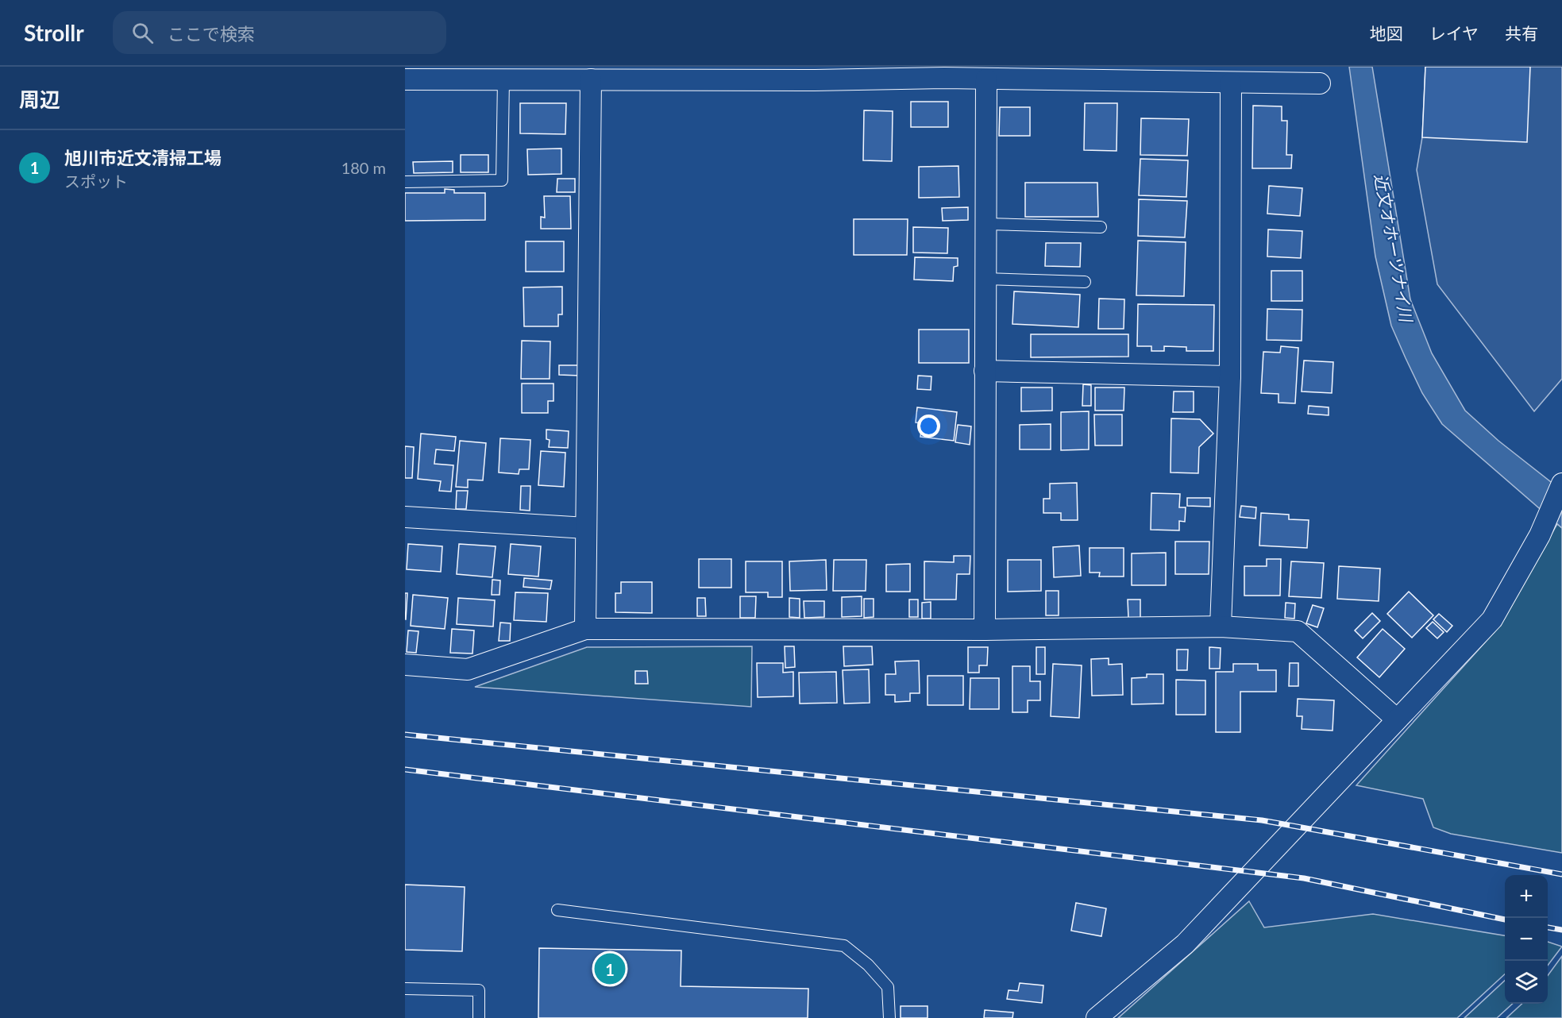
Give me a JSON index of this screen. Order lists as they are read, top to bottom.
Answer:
{
  "water": ["近文オホーツナイ川"],
  "page": {
    "header": "Strollr",
    "search": "ここで検索",
    "nav": ["地図", "レイヤ", "共有"],
    "heading": "周辺",
    "list": [
      {
        "mark": "1",
        "name": "旭川市近文清掃工場",
        "note": "スポット",
        "value": "180 m"
      }
    ],
    "map_buttons": ["+", "−"],
    "pins": "1"
  }
}
